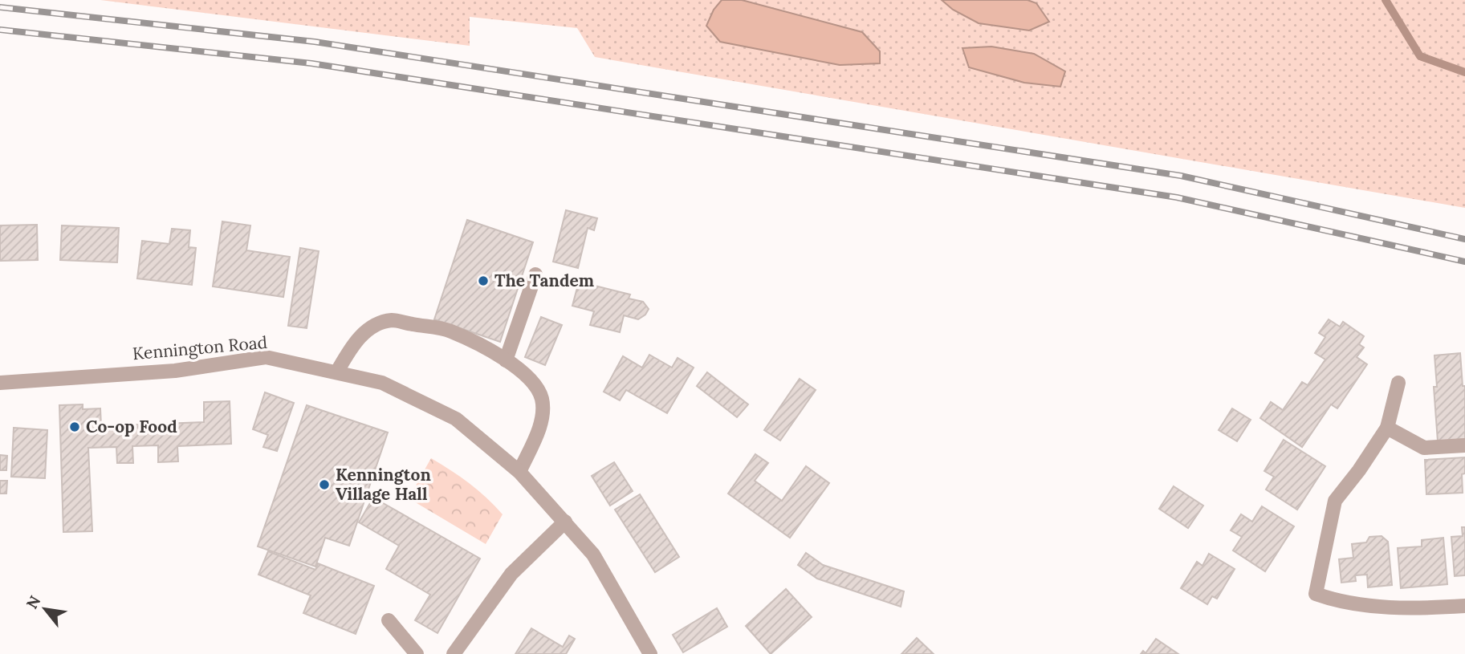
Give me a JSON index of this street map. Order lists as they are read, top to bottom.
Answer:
{
  "streets": {
    "street": ["Kennington Road"]
  },
  "places": ["The Tandem", "Co-op Food", "Kennington Village Hall"],
  "north": "top left"
}
